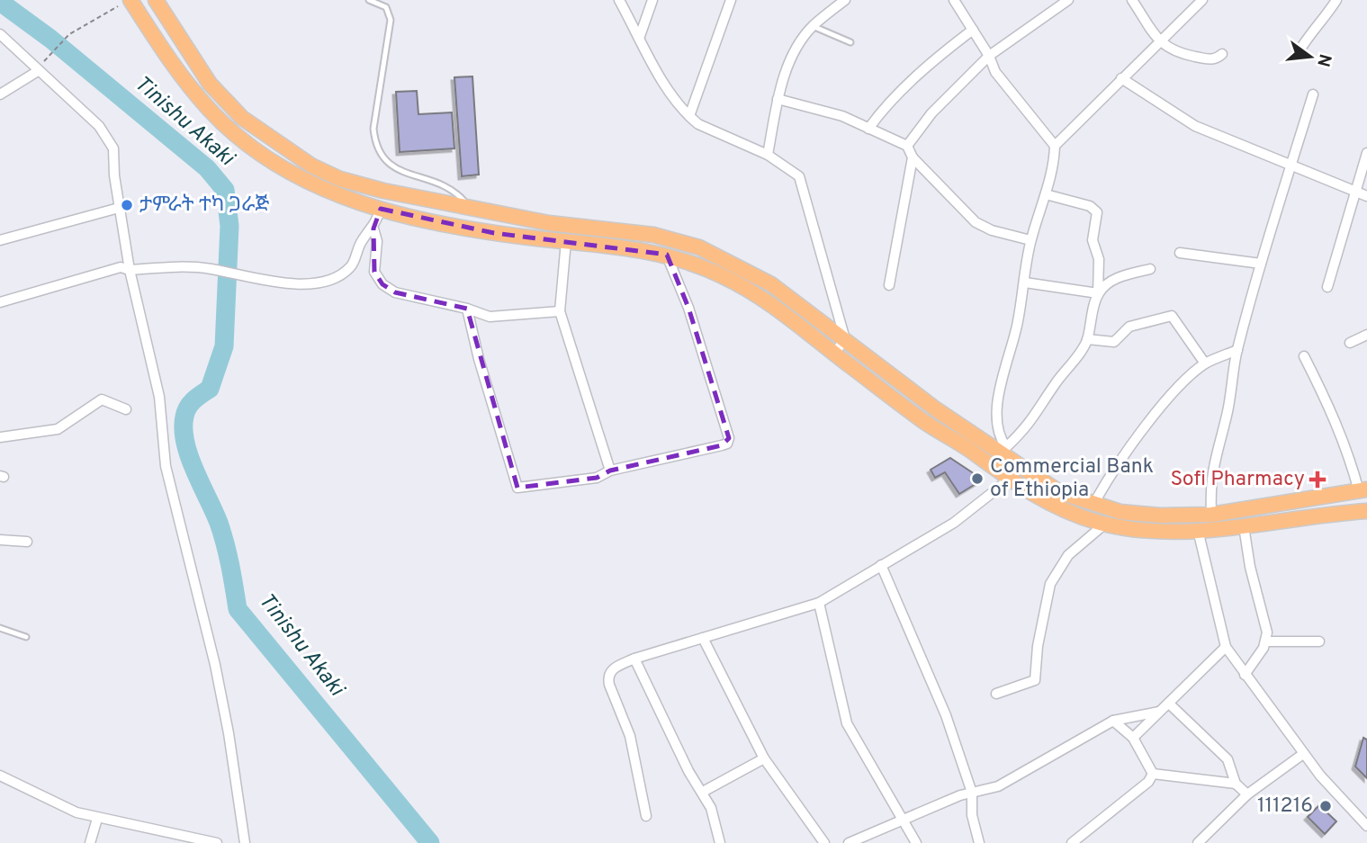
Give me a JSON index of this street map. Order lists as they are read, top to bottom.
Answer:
{
  "water": ["Tinishu Akaki"],
  "places": {
    "other": ["ታምራት ተካ ጋራጅ", "Commercial Bank of Ethiopia", "111216"],
    "health": ["Sofi Pharmacy"]
  },
  "north": "right"
}
